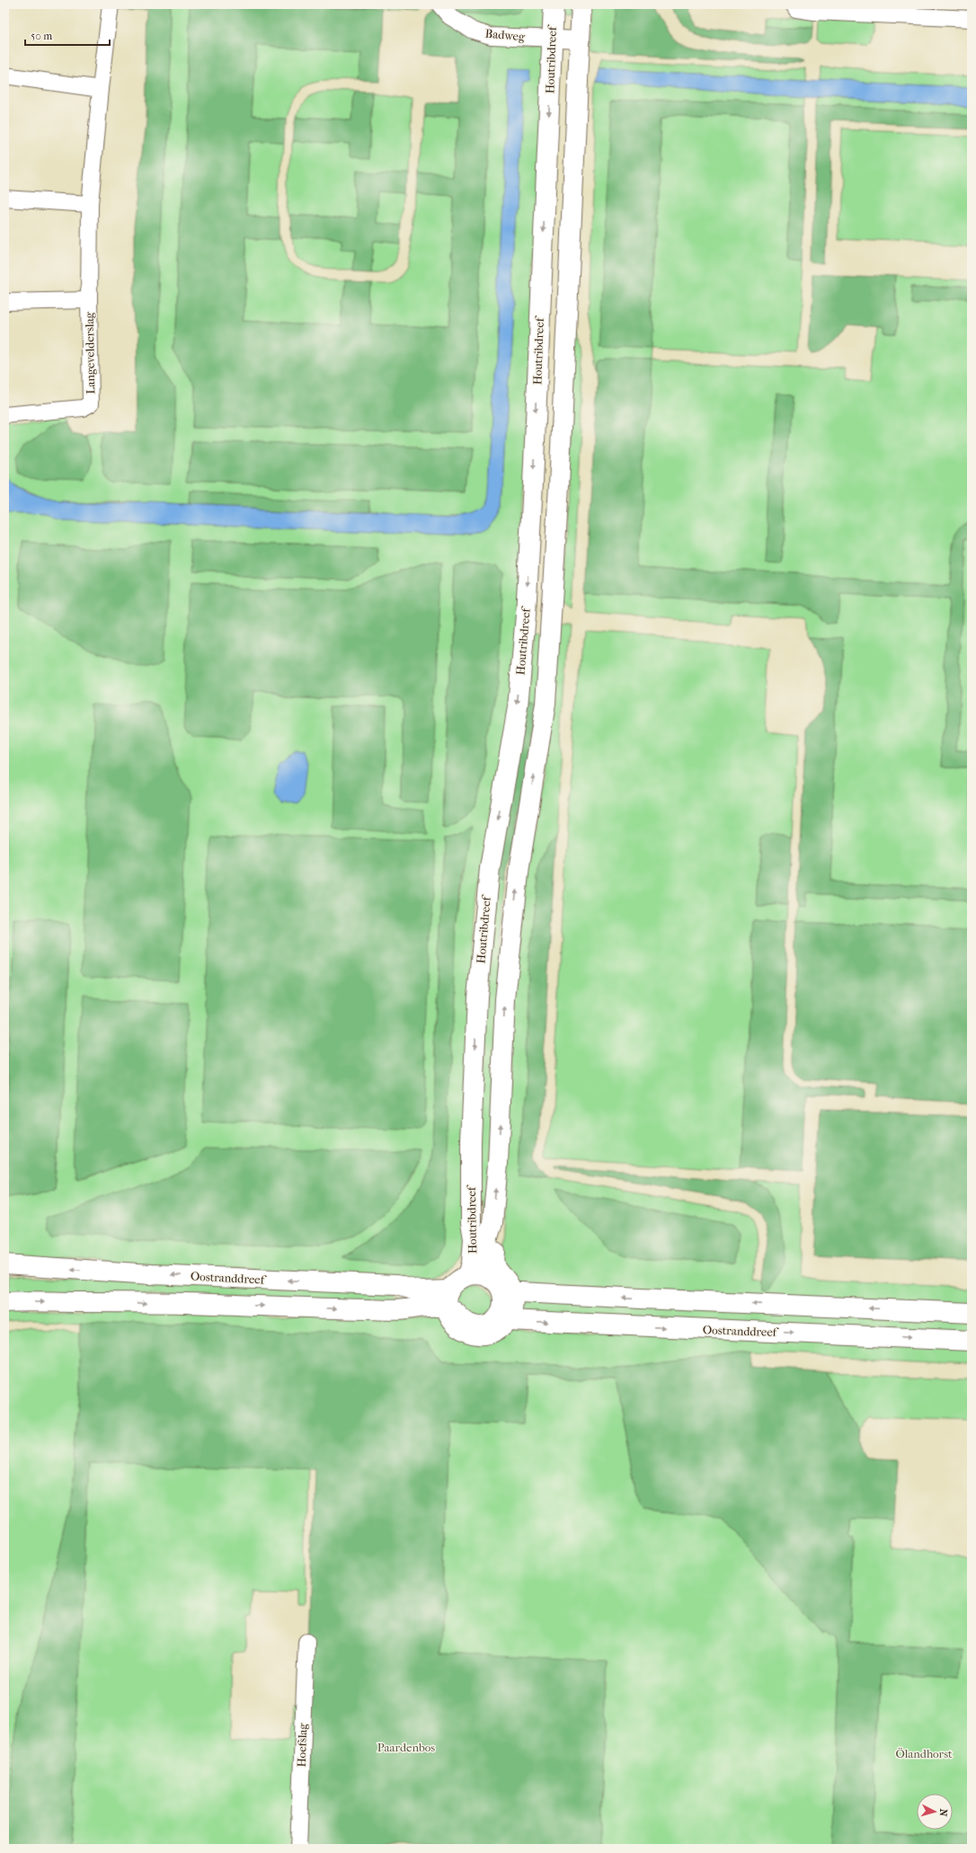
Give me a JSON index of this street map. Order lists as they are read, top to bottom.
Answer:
{
  "streets": {
    "main road": ["Houtribdreef", "Oostranddreef"],
    "street": ["Badweg", "Langevelderslag", "Hoefslag"]
  },
  "crossings": [
    ["Badweg", "Houtribdreef"],
    ["Houtribdreef", "Oostranddreef"]
  ],
  "parks": ["Paardenbos", "Ölandhorst"],
  "scale_bar": "50 m",
  "north": "right"
}
